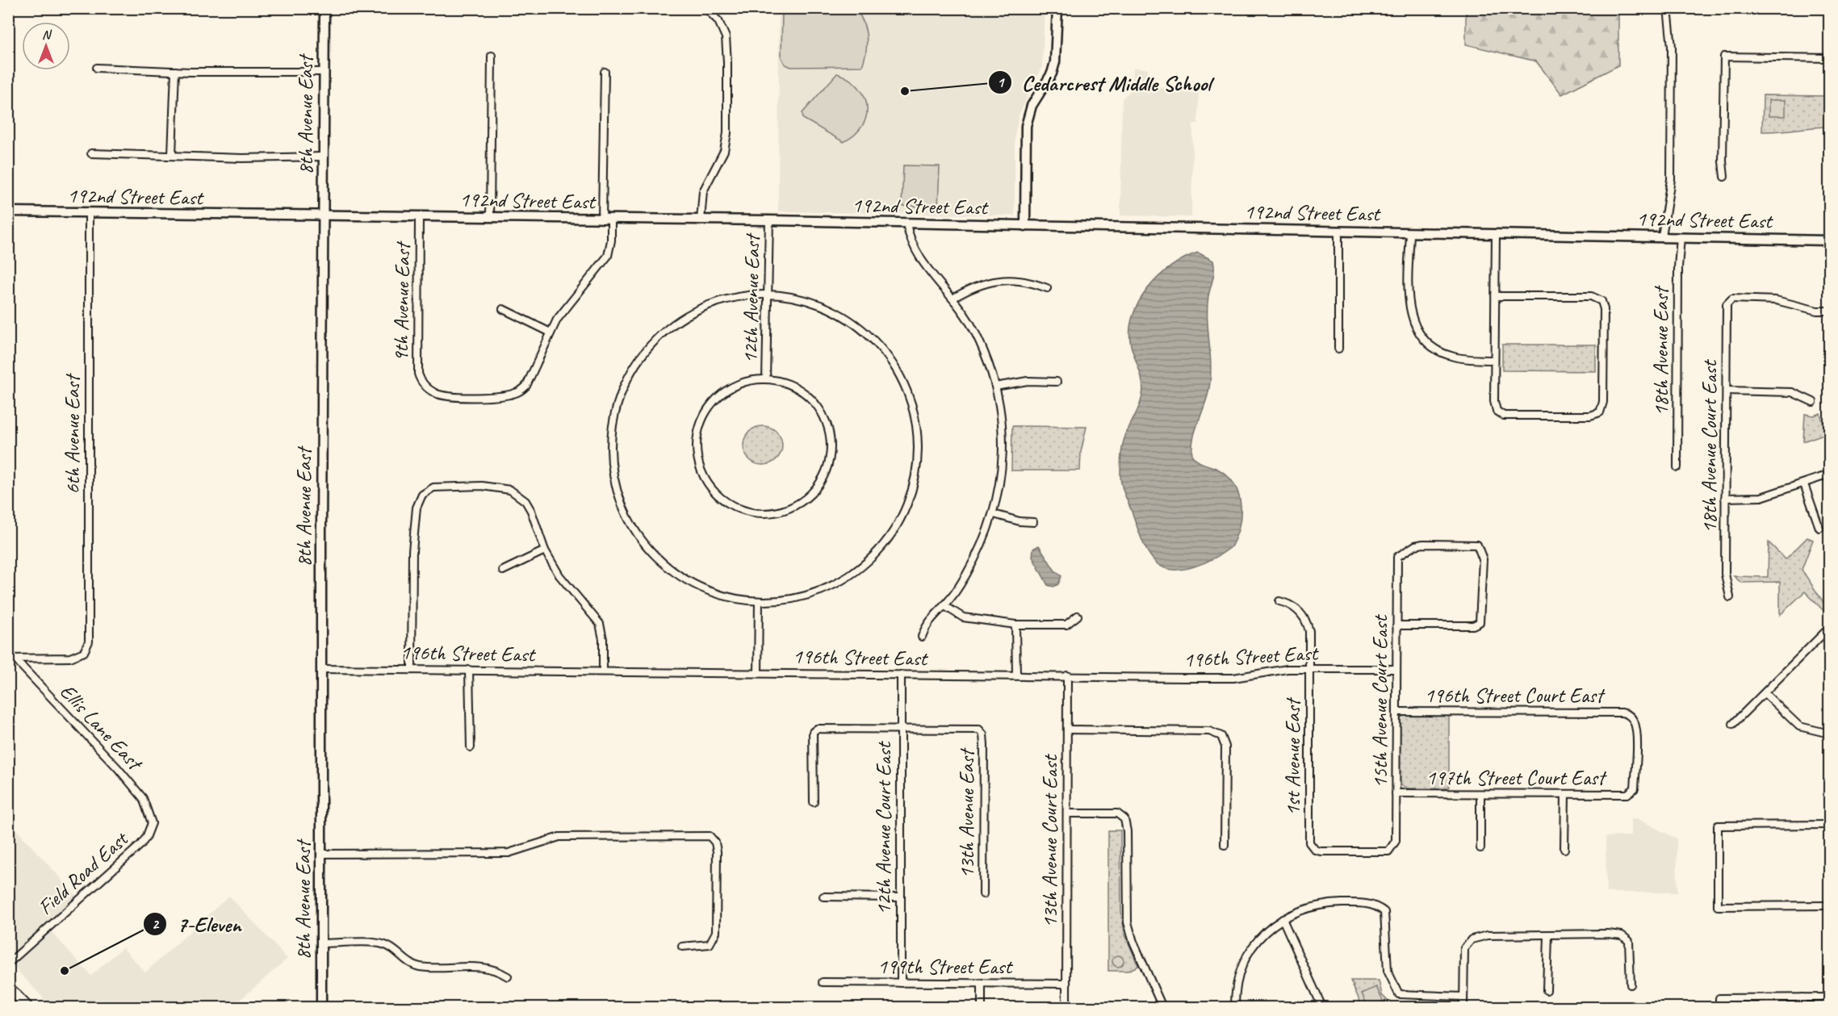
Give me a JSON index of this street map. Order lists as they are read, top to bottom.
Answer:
{
  "streets": {
    "street": [
      "8th Avenue East",
      "192nd Street East",
      "12th Avenue East",
      "9th Avenue East",
      "18th Avenue East",
      "6th Avenue East",
      "18th Avenue Court East",
      "196th Street East",
      "196th Street Court East",
      "15th Avenue Court East",
      "Ellis Lane East",
      "1st Avenue East",
      "197th Street Court East",
      "13th Avenue East",
      "12th Avenue Court East",
      "13th Avenue Court East",
      "Field Road East",
      "199th Street East"
    ]
  },
  "crossings": [
    ["8th Avenue East", "192nd Street East"],
    ["8th Avenue East", "196th Street East"],
    ["192nd Street East", "12th Avenue East"],
    ["192nd Street East", "9th Avenue East"],
    ["192nd Street East", "18th Avenue East"],
    ["192nd Street East", "6th Avenue East"],
    ["6th Avenue East", "Ellis Lane East"],
    ["196th Street East", "15th Avenue Court East"],
    ["196th Street East", "1st Avenue East"],
    ["196th Street East", "12th Avenue Court East"],
    ["196th Street East", "13th Avenue Court East"],
    ["196th Street Court East", "15th Avenue Court East"],
    ["196th Street Court East", "197th Street Court East"],
    ["15th Avenue Court East", "1st Avenue East"],
    ["15th Avenue Court East", "197th Street Court East"],
    ["Ellis Lane East", "Field Road East"],
    ["13th Avenue East", "12th Avenue Court East"],
    ["12th Avenue Court East", "199th Street East"],
    ["13th Avenue Court East", "199th Street East"]
  ],
  "places": ["Cedarcrest Middle School", "7-Eleven"],
  "north": "top"
}
